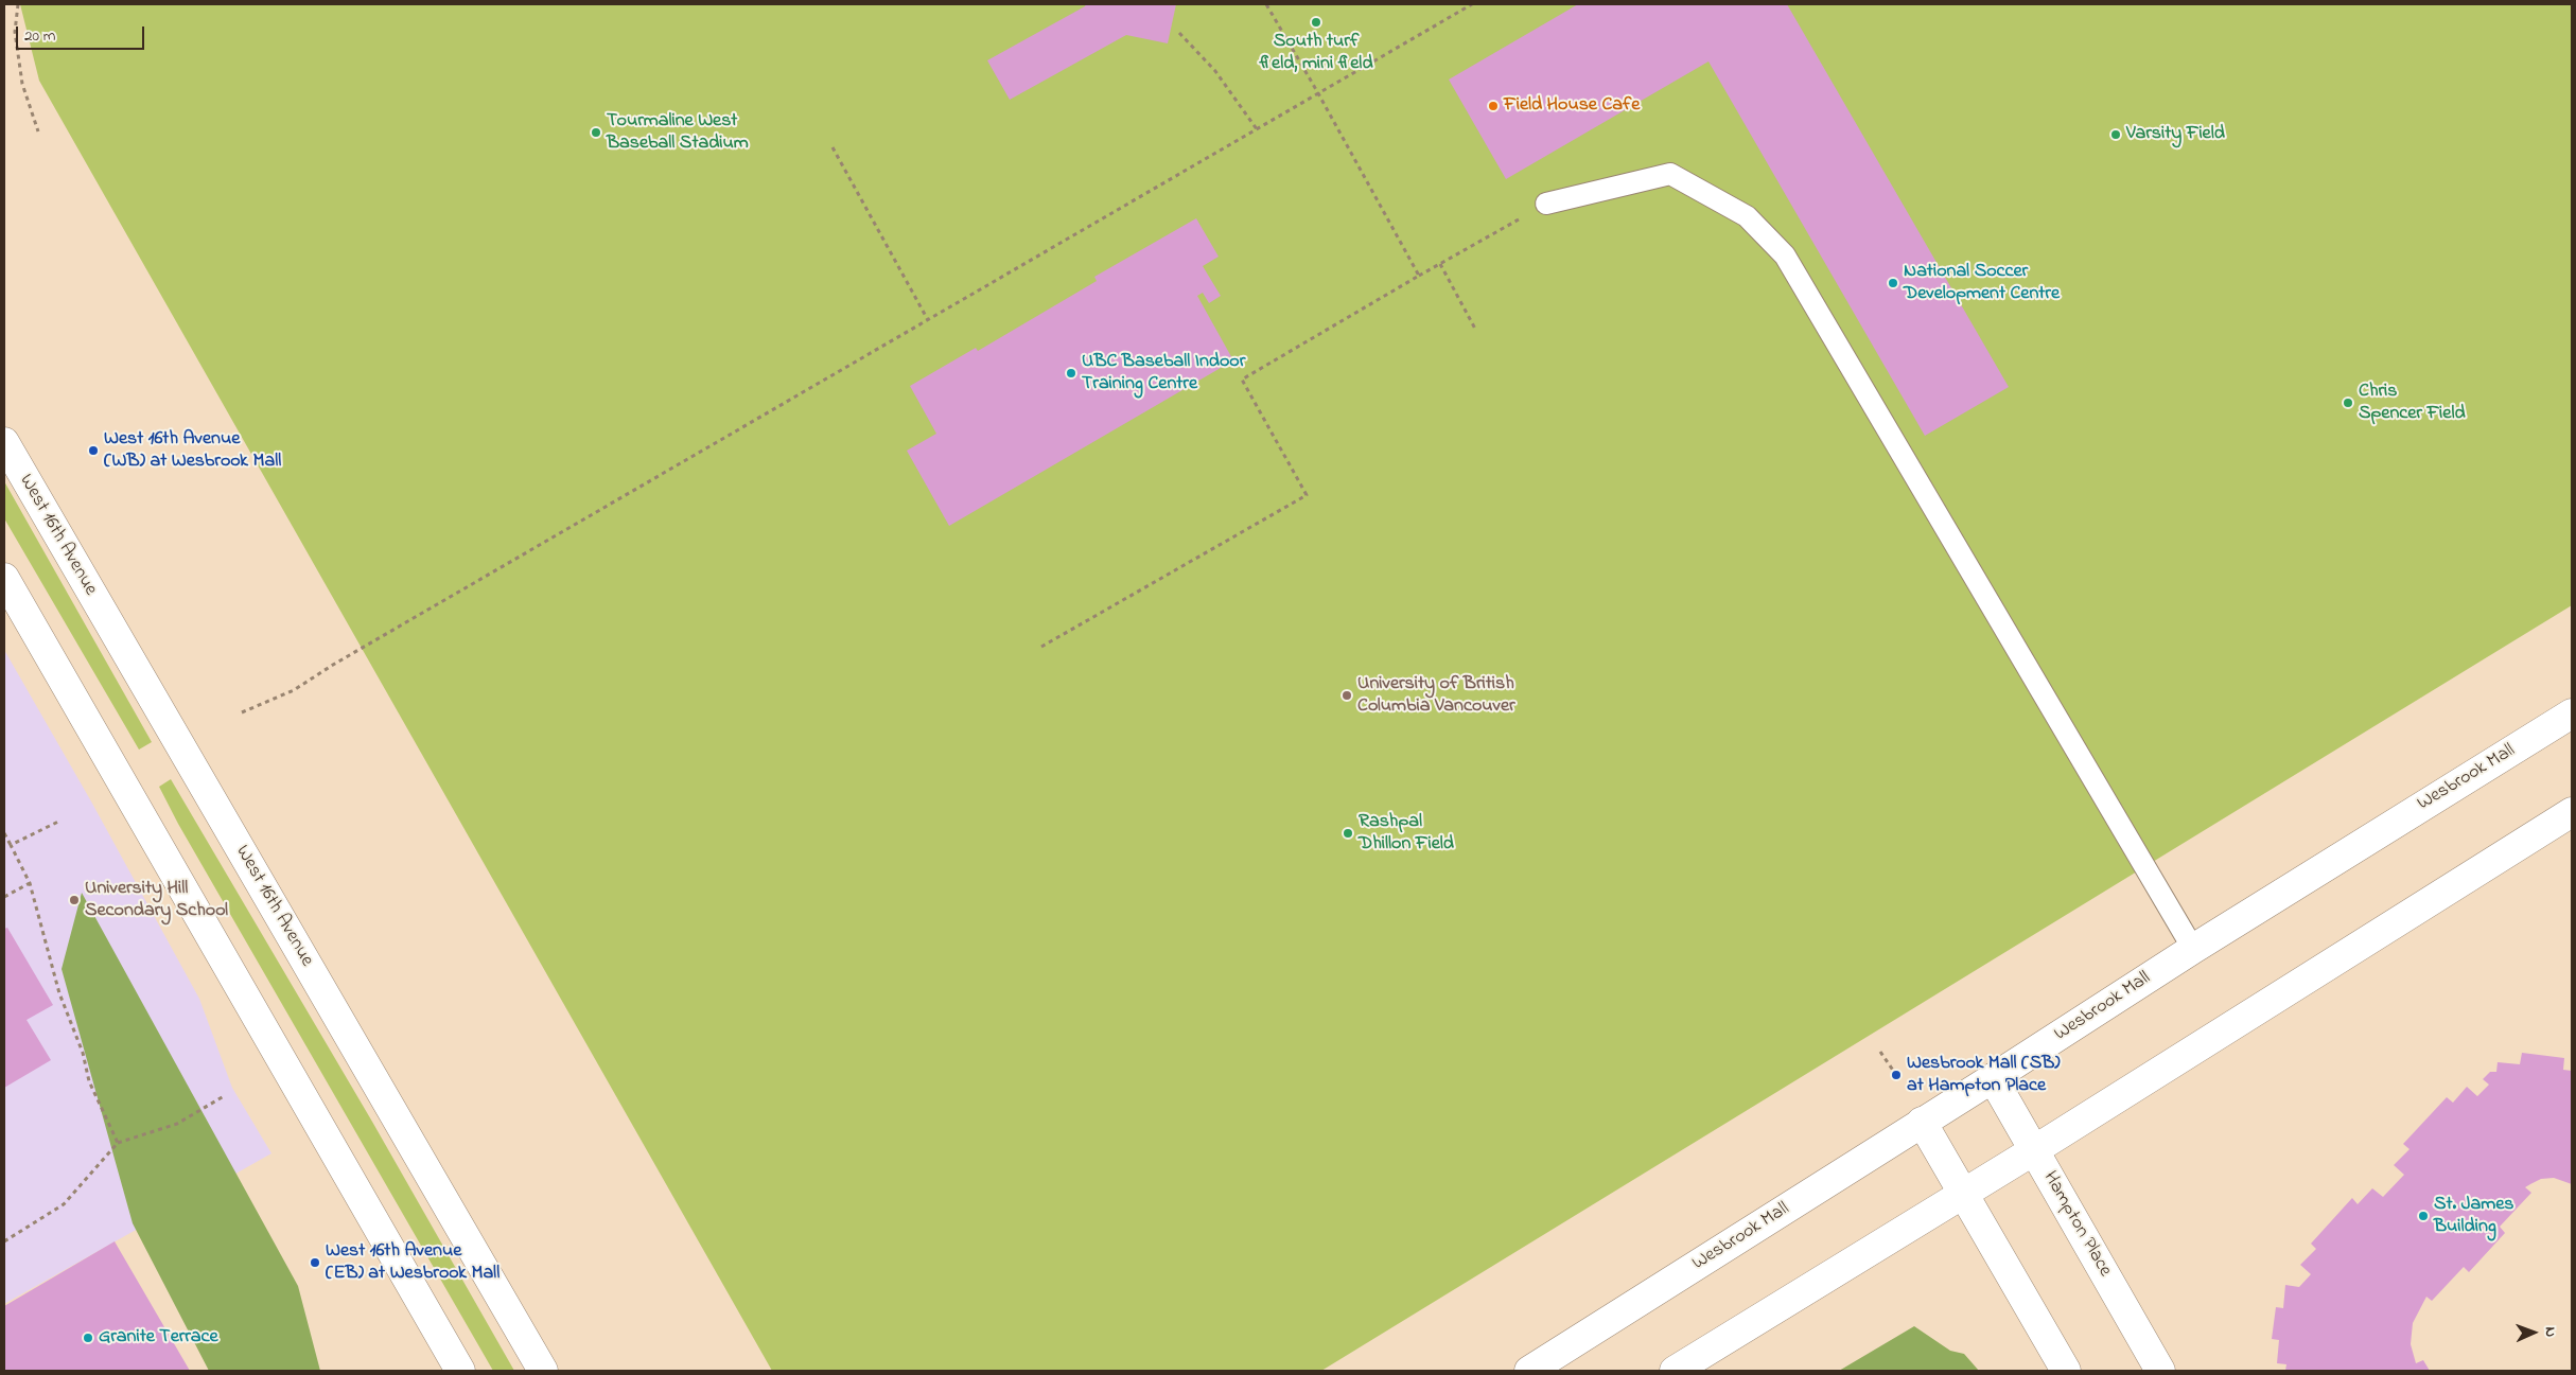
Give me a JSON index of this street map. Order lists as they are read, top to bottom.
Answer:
{
  "streets": {
    "main road": ["West 16th Avenue", "Wesbrook Mall", "Hampton Place"]
  },
  "crossings": [
    ["Wesbrook Mall", "Hampton Place"]
  ],
  "places": [
    "South turf field, mini field",
    "Field House Cafe",
    "Tourmaline West Baseball Stadium",
    "Varsity Field",
    "National Soccer Development Centre",
    "UBC Baseball Indoor Training Centre",
    "Chris Spencer Field",
    "West 16th Avenue (WB) at Wesbrook Mall",
    "University of British Columbia Vancouver",
    "Rashpal Dhillon Field",
    "University Hill Secondary School",
    "Wesbrook Mall (SB) at Hampton Place",
    "St. James Building",
    "West 16th Avenue (EB) at Wesbrook Mall",
    "Granite Terrace"
  ],
  "scale_bar": "20 m",
  "north": "right"
}
